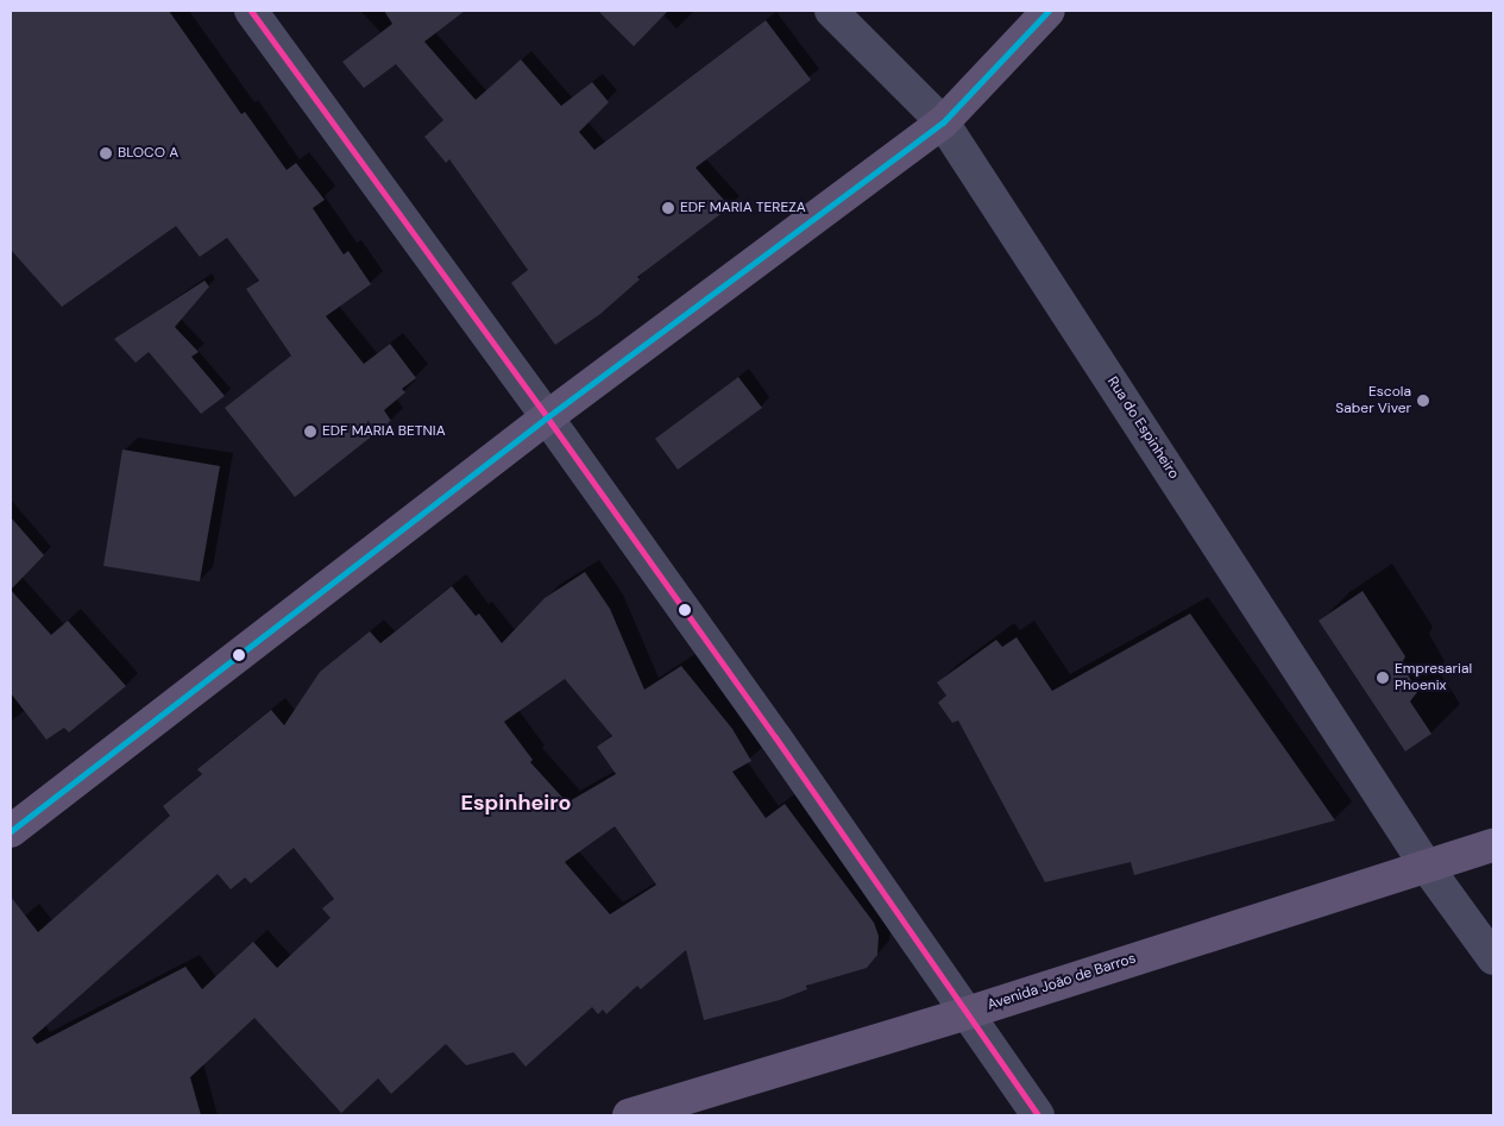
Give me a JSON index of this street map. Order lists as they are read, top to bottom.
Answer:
{
  "streets": {
    "main road": ["Avenida João de Barros"],
    "street": ["Rua do Espinheiro"]
  },
  "crossings": [
    ["Rua do Espinheiro", "Avenida João de Barros"]
  ],
  "districts": ["Espinheiro"],
  "places": [
    "BLOCO A",
    "EDF MARIA TEREZA",
    "Escola Saber Viver",
    "EDF MARIA BETNIA",
    "Empresarial Phoenix"
  ]
}
